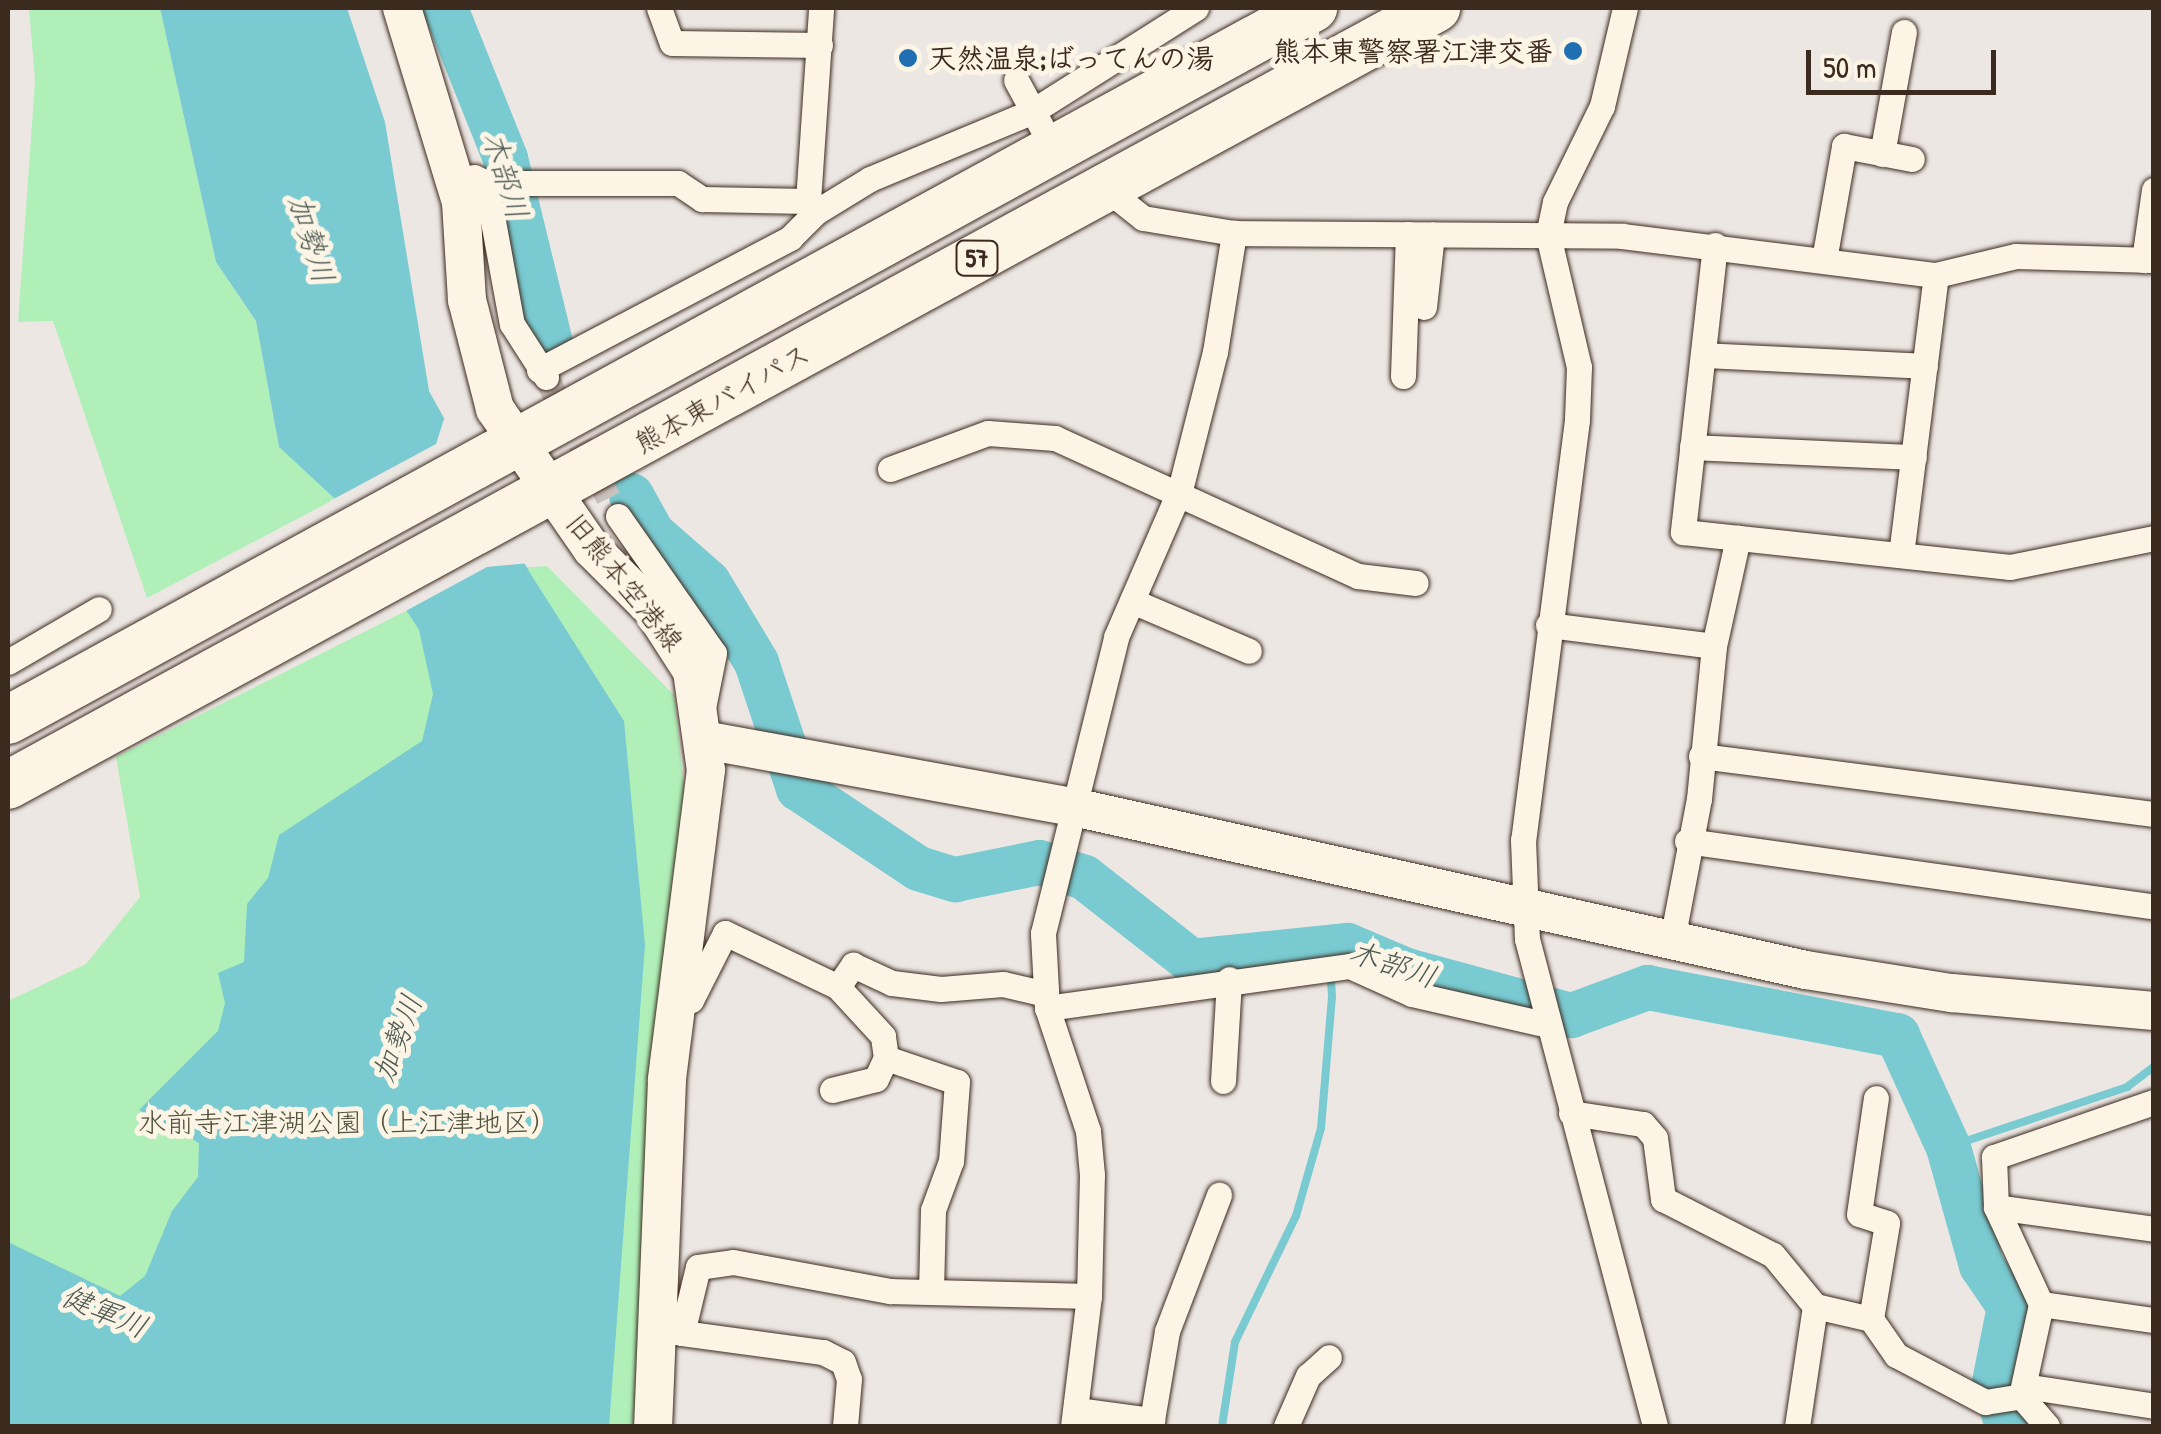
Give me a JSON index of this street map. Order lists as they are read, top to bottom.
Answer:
{
  "streets": {
    "highway": ["57", "熊本東バイパス"],
    "street": ["旧熊本空港線"]
  },
  "crossings": [
    ["熊本東バイパス", "旧熊本空港線"]
  ],
  "water": ["木部川", "加勢川", "健軍川"],
  "parks": ["水前寺江津湖公園（上江津地区）"],
  "places": ["熊本東警察署江津交番", "天然温泉;ばってんの湯"],
  "scale_bar": "50 m"
}
